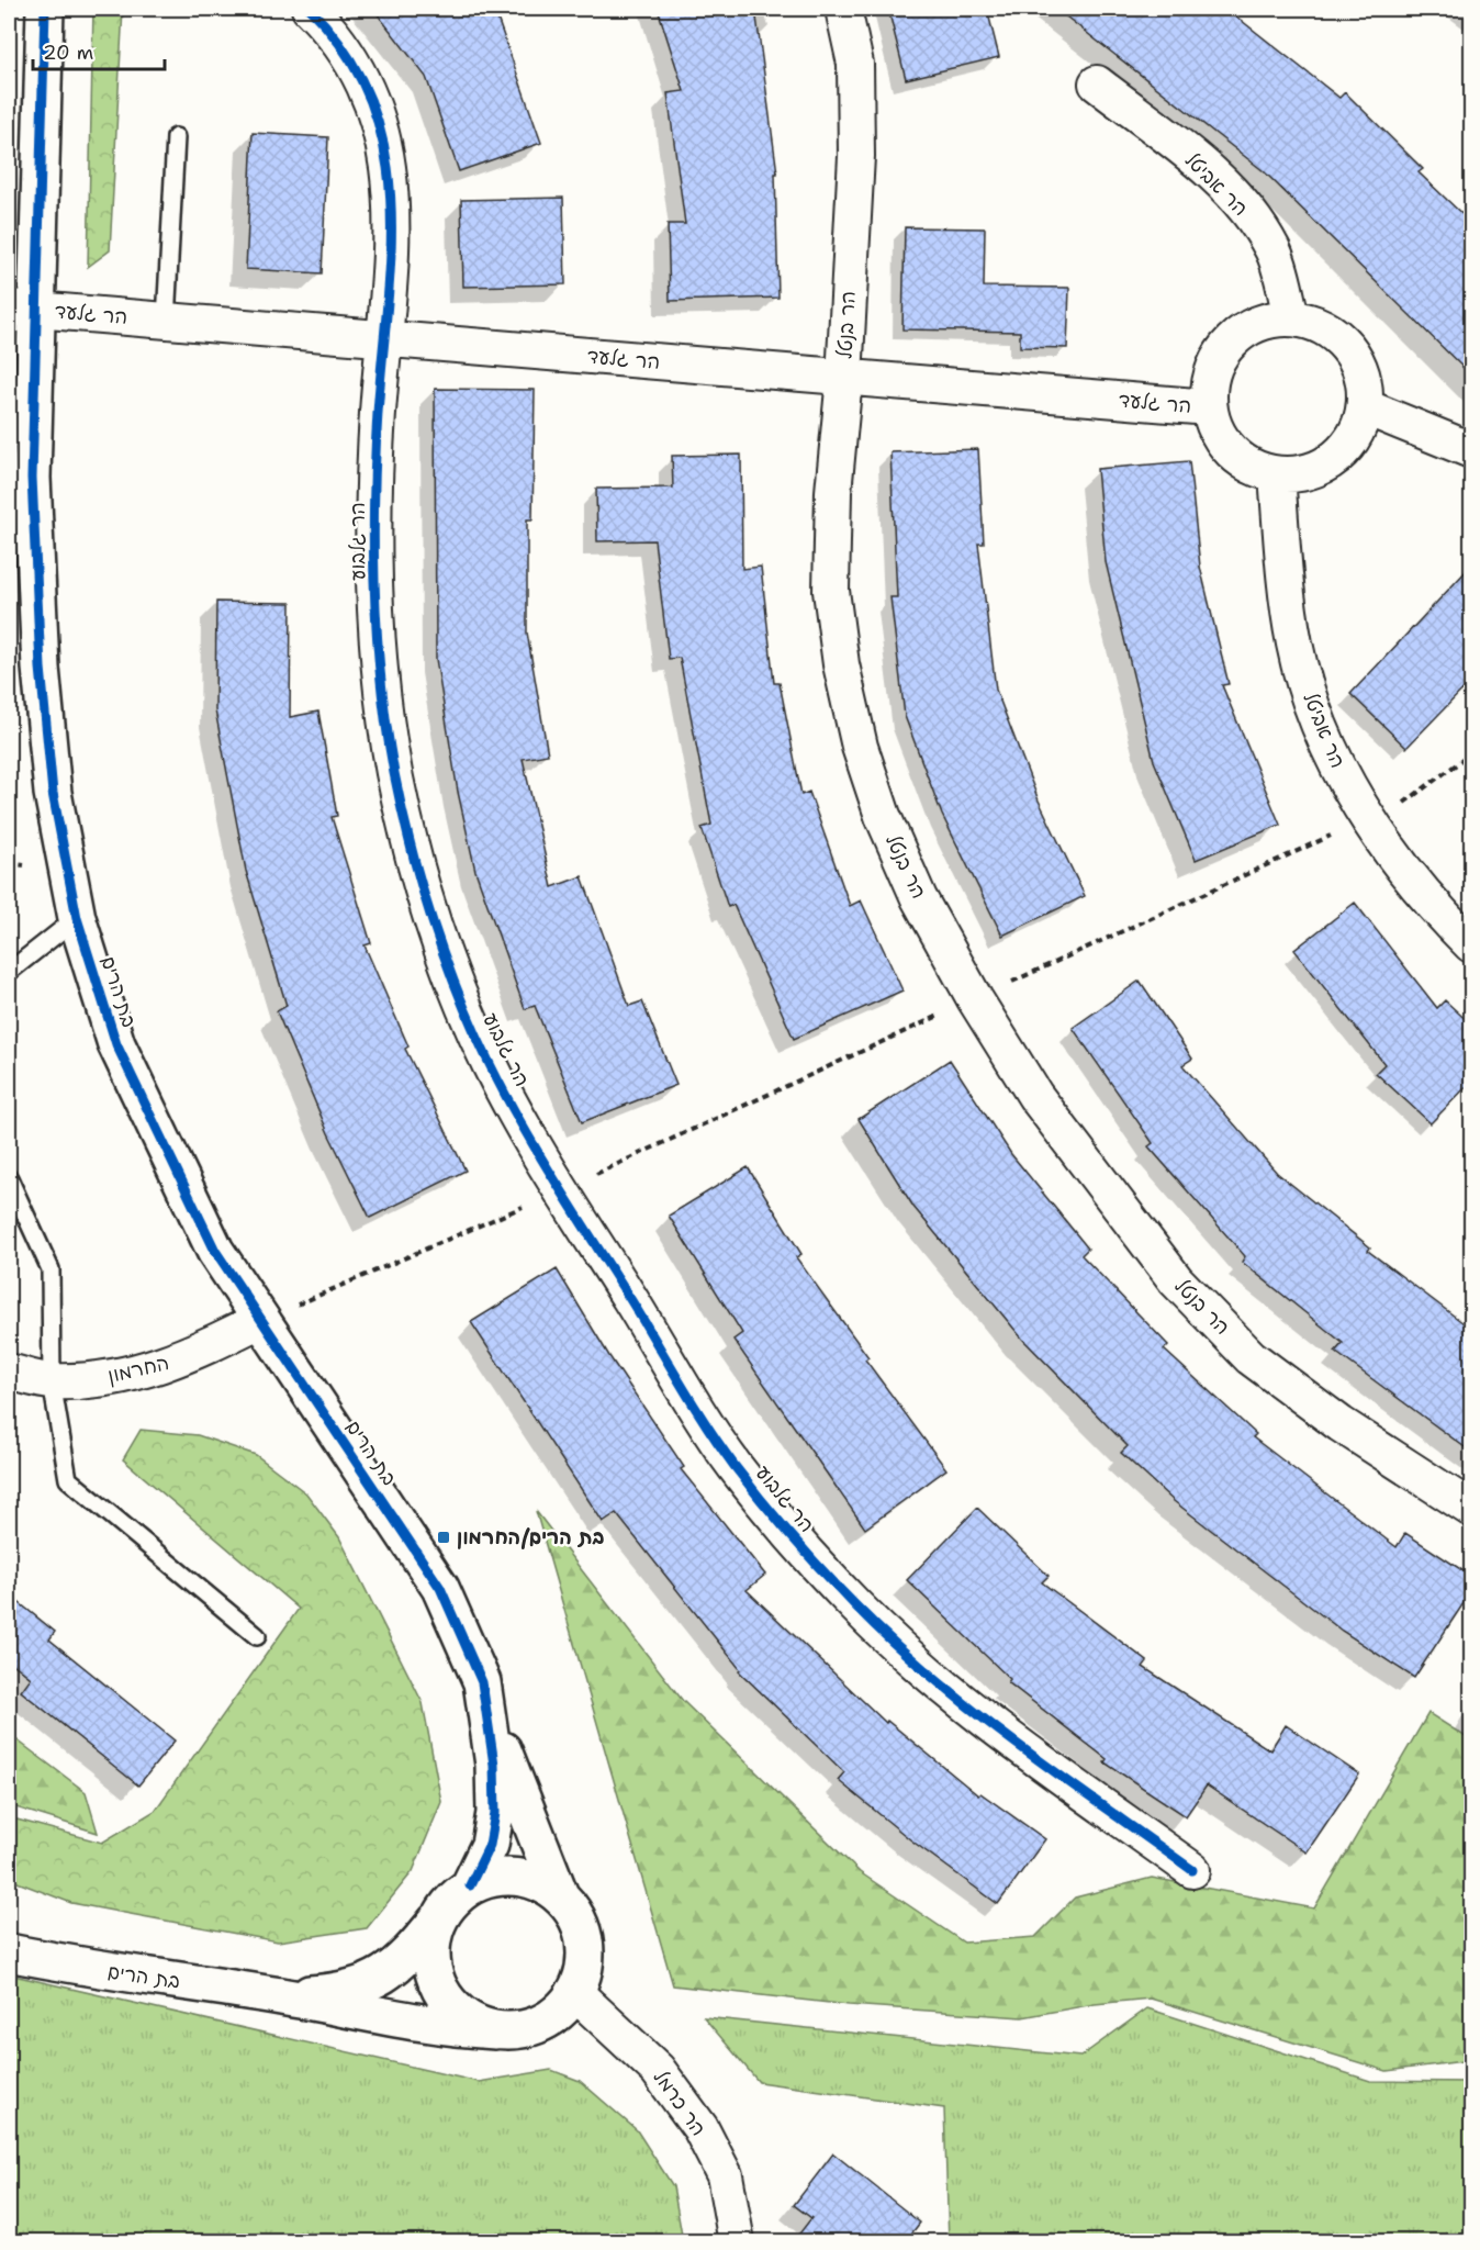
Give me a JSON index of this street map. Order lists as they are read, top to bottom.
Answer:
{
  "streets": {
    "street": [
      "הר אביטל",
      "הר גלעד",
      "הר בנטל",
      "הר גלבוע",
      "בת הרים",
      "החרמון",
      "הר כרמל"
    ]
  },
  "crossings": [
    ["הר אביטל", "הר גלעד"],
    ["הר גלעד", "הר בנטל"],
    ["הר גלעד", "הר גלבוע"],
    ["הר גלעד", "בת הרים"],
    ["בת הרים", "החרמון"],
    ["בת הרים", "הר כרמל"]
  ],
  "places": {
    "transit": ["בת הרים/החרמון"]
  },
  "scale_bar": "20 m"
}
